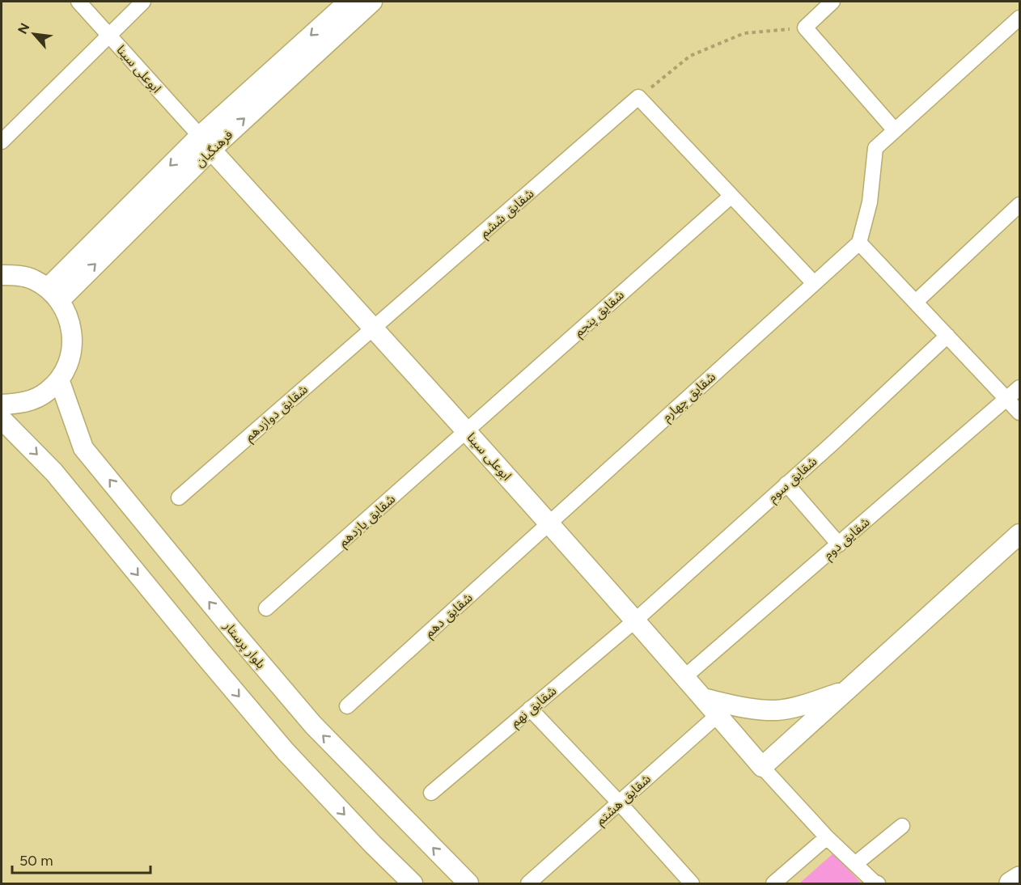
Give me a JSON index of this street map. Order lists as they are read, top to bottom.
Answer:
{
  "streets": {
    "street": [
      "ابوعلی سینا",
      "فرهنگیان",
      "شقایق ششم",
      "شقایق پنجم",
      "شقایق چهارم",
      "شقایق دوازدهم",
      "شقایق سوم",
      "شقایق یازدهم",
      "شقایق دوم",
      "شقایق دهم",
      "بلوار پرستار",
      "شقایق نهم",
      "شقایق هشتم"
    ]
  },
  "crossings": [
    ["ابوعلی سینا", "فرهنگیان"],
    ["ابوعلی سینا", "شقایق ششم"],
    ["ابوعلی سینا", "شقایق پنجم"],
    ["ابوعلی سینا", "شقایق چهارم"],
    ["ابوعلی سینا", "شقایق دوازدهم"],
    ["ابوعلی سینا", "شقایق سوم"],
    ["ابوعلی سینا", "شقایق یازدهم"],
    ["ابوعلی سینا", "شقایق دوم"],
    ["ابوعلی سینا", "شقایق دهم"],
    ["ابوعلی سینا", "شقایق نهم"],
    ["ابوعلی سینا", "شقایق هشتم"],
    ["شقایق ششم", "شقایق دوازدهم"],
    ["شقایق پنجم", "شقایق یازدهم"],
    ["شقایق چهارم", "شقایق دهم"],
    ["شقایق سوم", "شقایق نهم"]
  ],
  "scale_bar": "50 m",
  "north": "top left"
}
